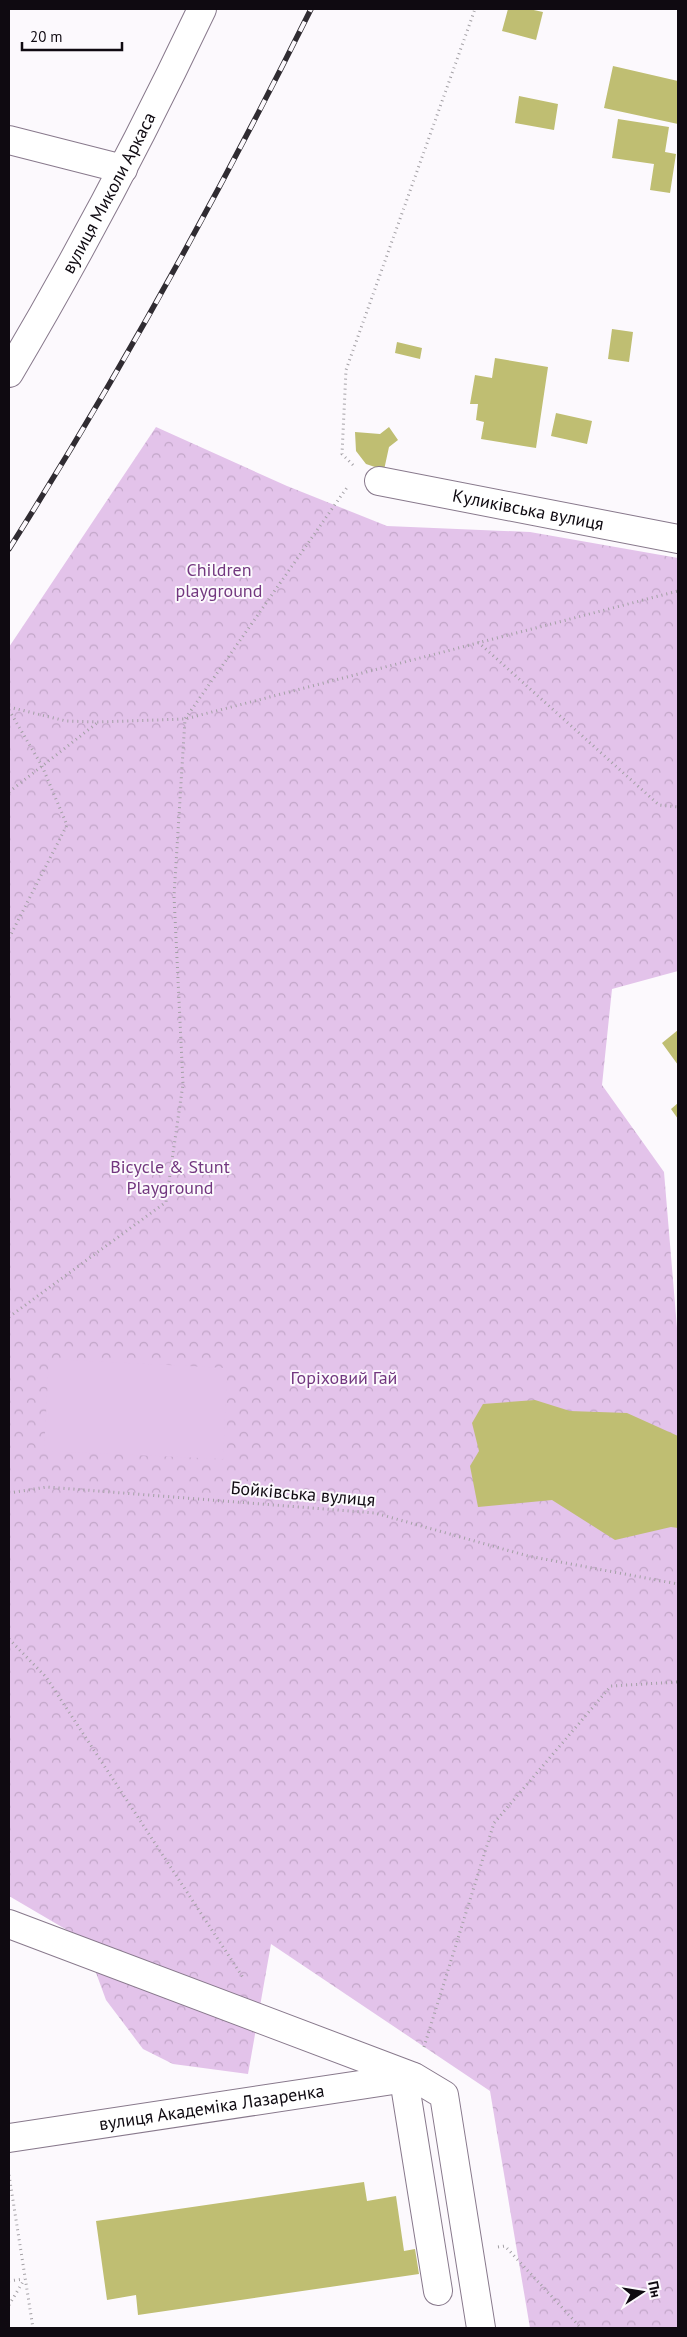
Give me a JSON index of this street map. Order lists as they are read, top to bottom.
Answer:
{
  "streets": {
    "street": ["вулиця Миколи Аркаса", "Куликівська вулиця", "вулиця Академіка Лазаренка"],
    "path": ["Бойківська вулиця"]
  },
  "parks": ["Children playground", "Bicycle & Stunt Playground", "Горіховий Гай"],
  "scale_bar": "20 m",
  "north": "right"
}
